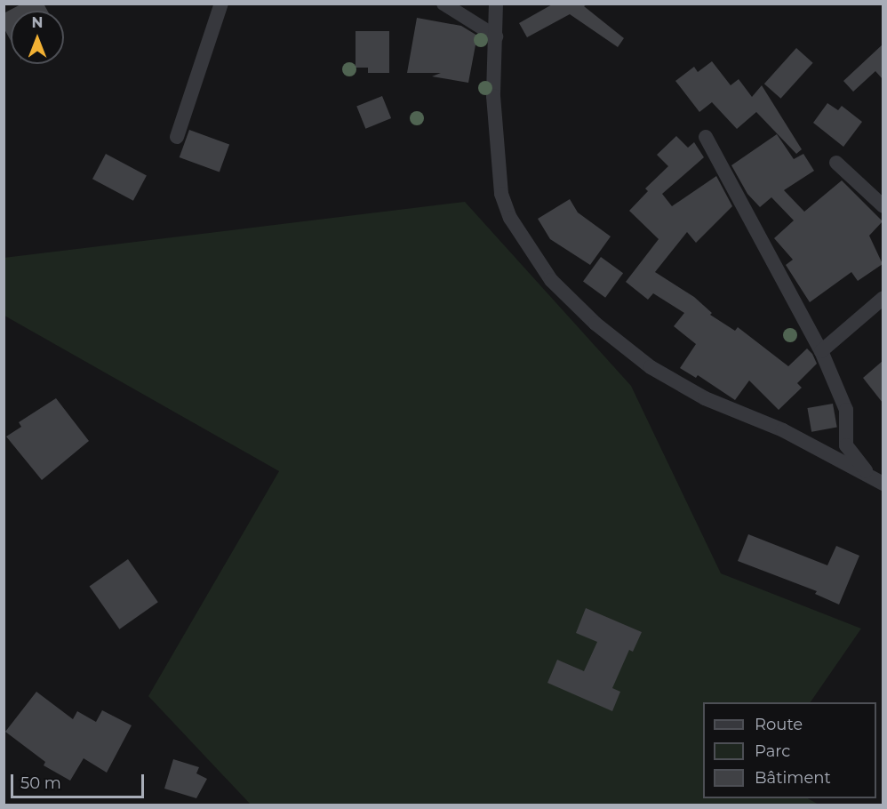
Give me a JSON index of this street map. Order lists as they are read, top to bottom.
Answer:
{
  "legend": ["Route", "Parc", "Bâtiment"],
  "scale_bar": "50 m",
  "north": "top"
}
